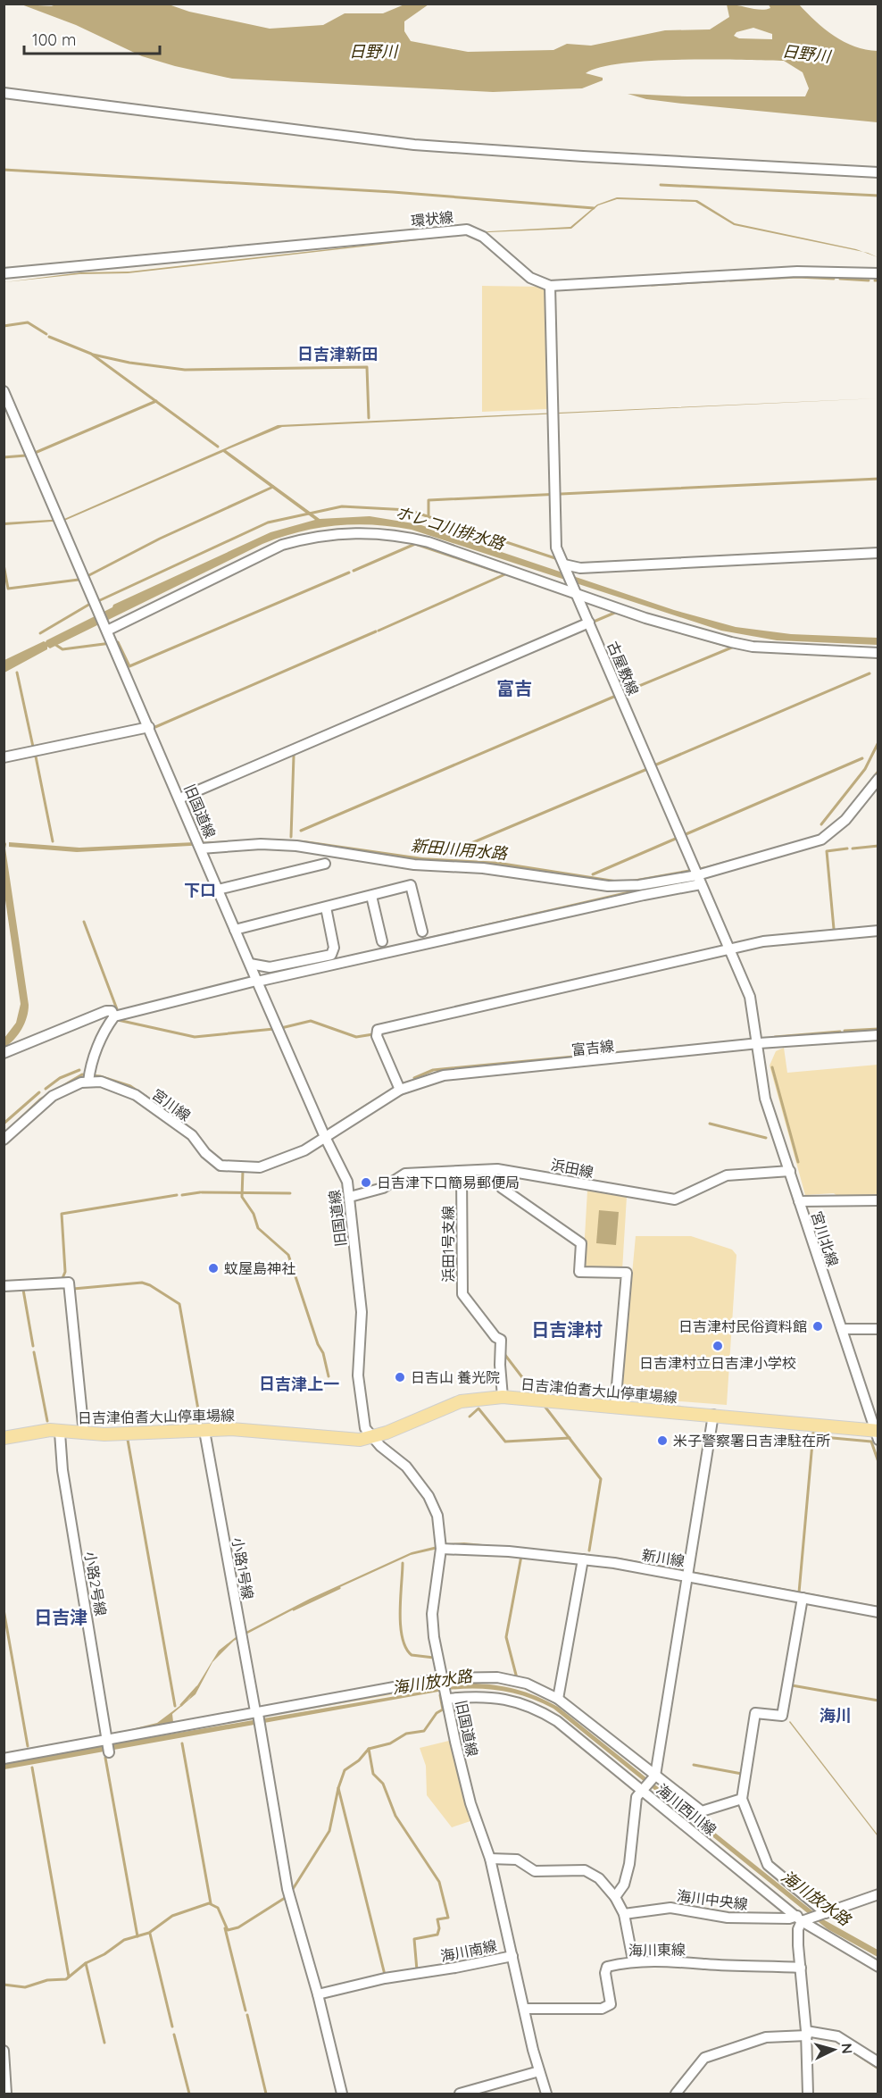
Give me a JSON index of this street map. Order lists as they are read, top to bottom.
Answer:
{
  "streets": {
    "main road": ["日吉津伯耆大山停車場線"],
    "street": [
      "環状線",
      "古屋敷線",
      "旧国道線",
      "富吉線",
      "宮川線",
      "浜田線",
      "宮川北線",
      "浜田1号支線",
      "新川線",
      "小路1号線",
      "小路2号線",
      "海川西川線",
      "海川中央線",
      "海川東線",
      "海川南線"
    ]
  },
  "crossings": [
    ["環状線", "古屋敷線"],
    ["古屋敷線", "富吉線"],
    ["古屋敷線", "宮川北線"],
    ["旧国道線", "富吉線"],
    ["旧国道線", "宮川線"],
    ["旧国道線", "浜田線"],
    ["旧国道線", "日吉津伯耆大山停車場線"],
    ["旧国道線", "新川線"],
    ["旧国道線", "海川西川線"],
    ["旧国道線", "海川東線"],
    ["旧国道線", "海川南線"],
    ["富吉線", "宮川線"],
    ["富吉線", "宮川北線"],
    ["浜田線", "宮川北線"],
    ["浜田線", "浜田1号支線"],
    ["宮川北線", "日吉津伯耆大山停車場線"],
    ["浜田1号支線", "日吉津伯耆大山停車場線"],
    ["日吉津伯耆大山停車場線", "小路1号線"],
    ["日吉津伯耆大山停車場線", "小路2号線"],
    ["小路1号線", "海川南線"],
    ["海川西川線", "海川中央線"]
  ],
  "districts": [
    "日吉津新田",
    "富吉",
    "下口",
    "日吉津村",
    "日吉津上一",
    "日吉津",
    "海川"
  ],
  "water": [
    "日野川",
    "ホレコ川排水路",
    "新田川用水路",
    "海川放水路"
  ],
  "places": [
    "日吉津下口簡易郵便局",
    "蚊屋島神社",
    "日吉津村民俗資料館",
    "日吉津村立日吉津小学校",
    "日吉山 養光院",
    "米子警察署日吉津駐在所"
  ],
  "scale_bar": "100 m",
  "north": "right"
}
